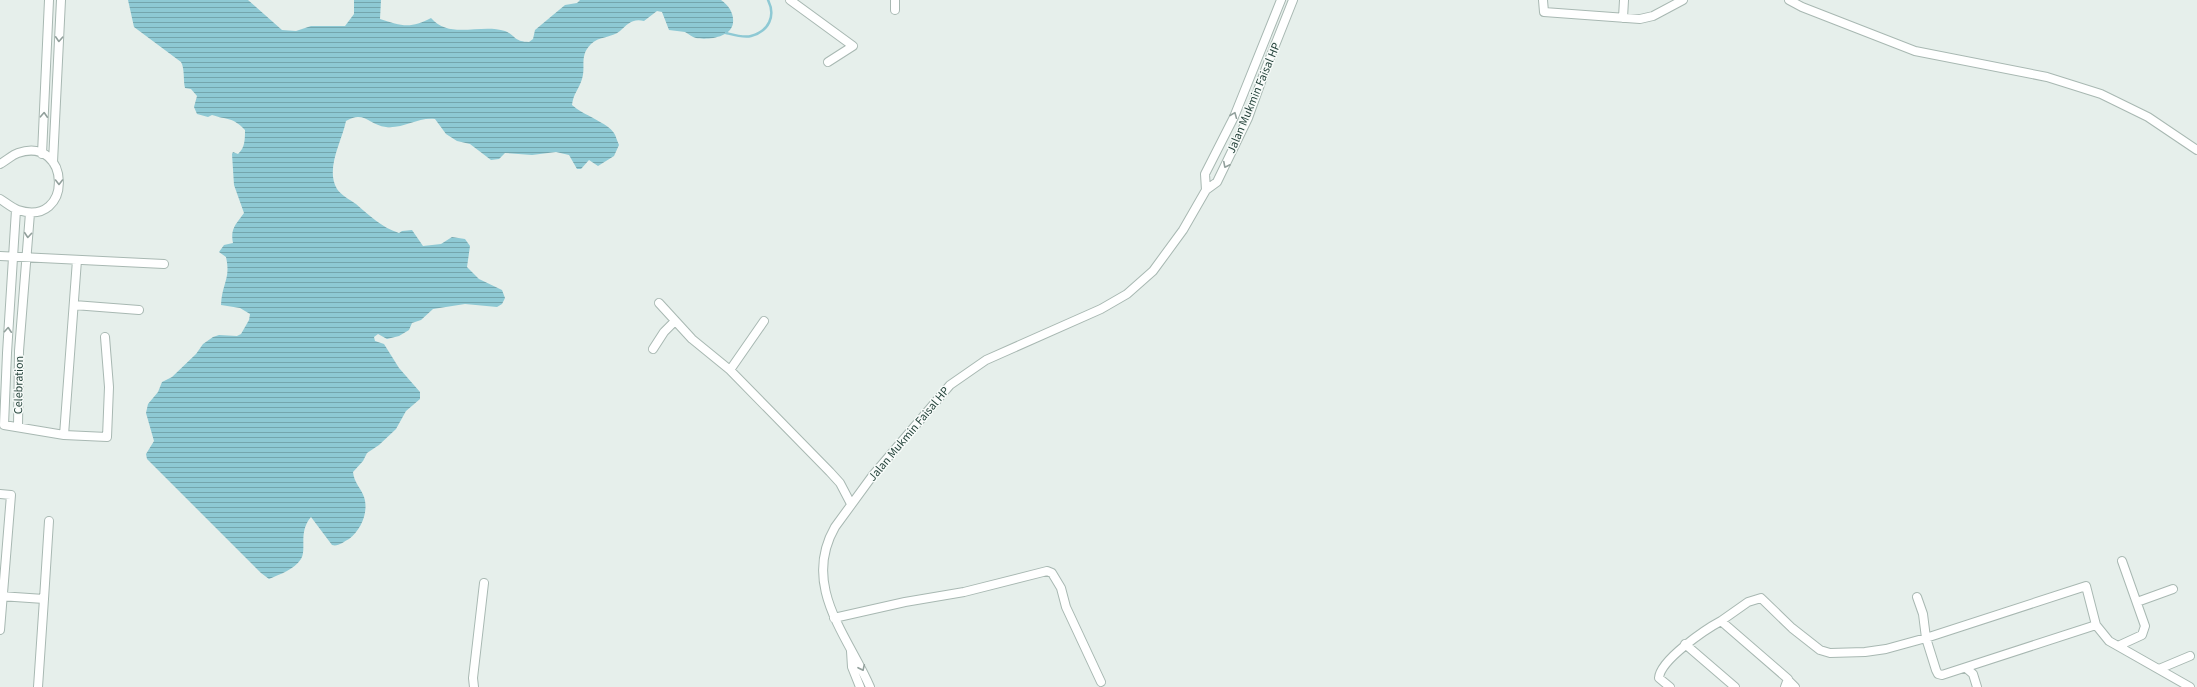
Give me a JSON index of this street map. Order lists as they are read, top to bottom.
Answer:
{
  "streets": {
    "street": ["Jalan Mukmin Faisal HP", "Celebration"]
  }
}
